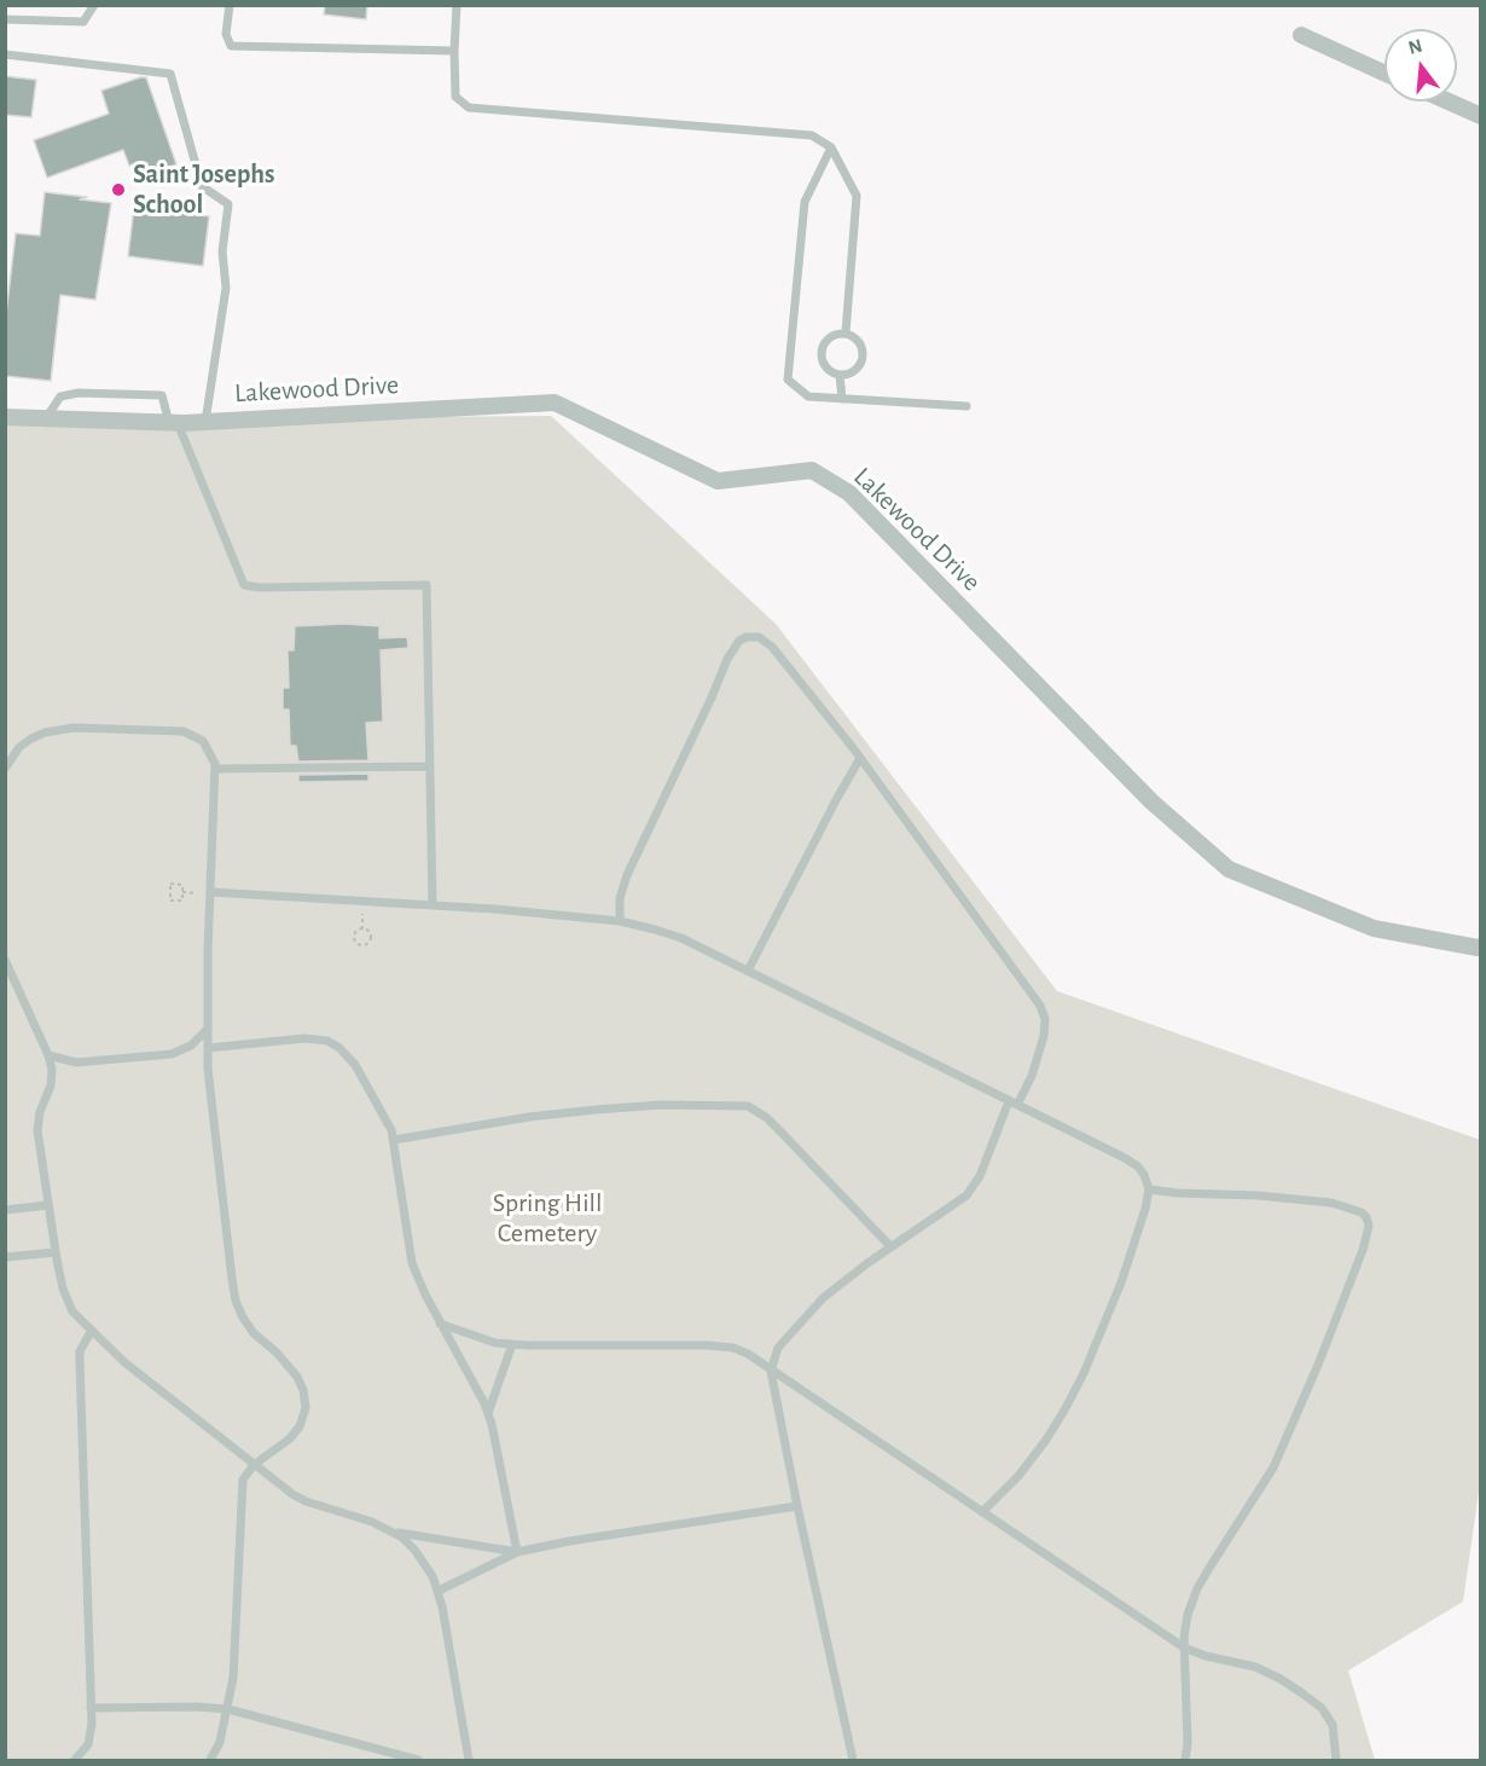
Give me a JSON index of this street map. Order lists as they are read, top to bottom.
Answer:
{
  "streets": {
    "street": ["Lakewood Drive"]
  },
  "parks": ["Spring Hill Cemetery"],
  "places": ["Saint Josephs School"],
  "north": "top"
}
